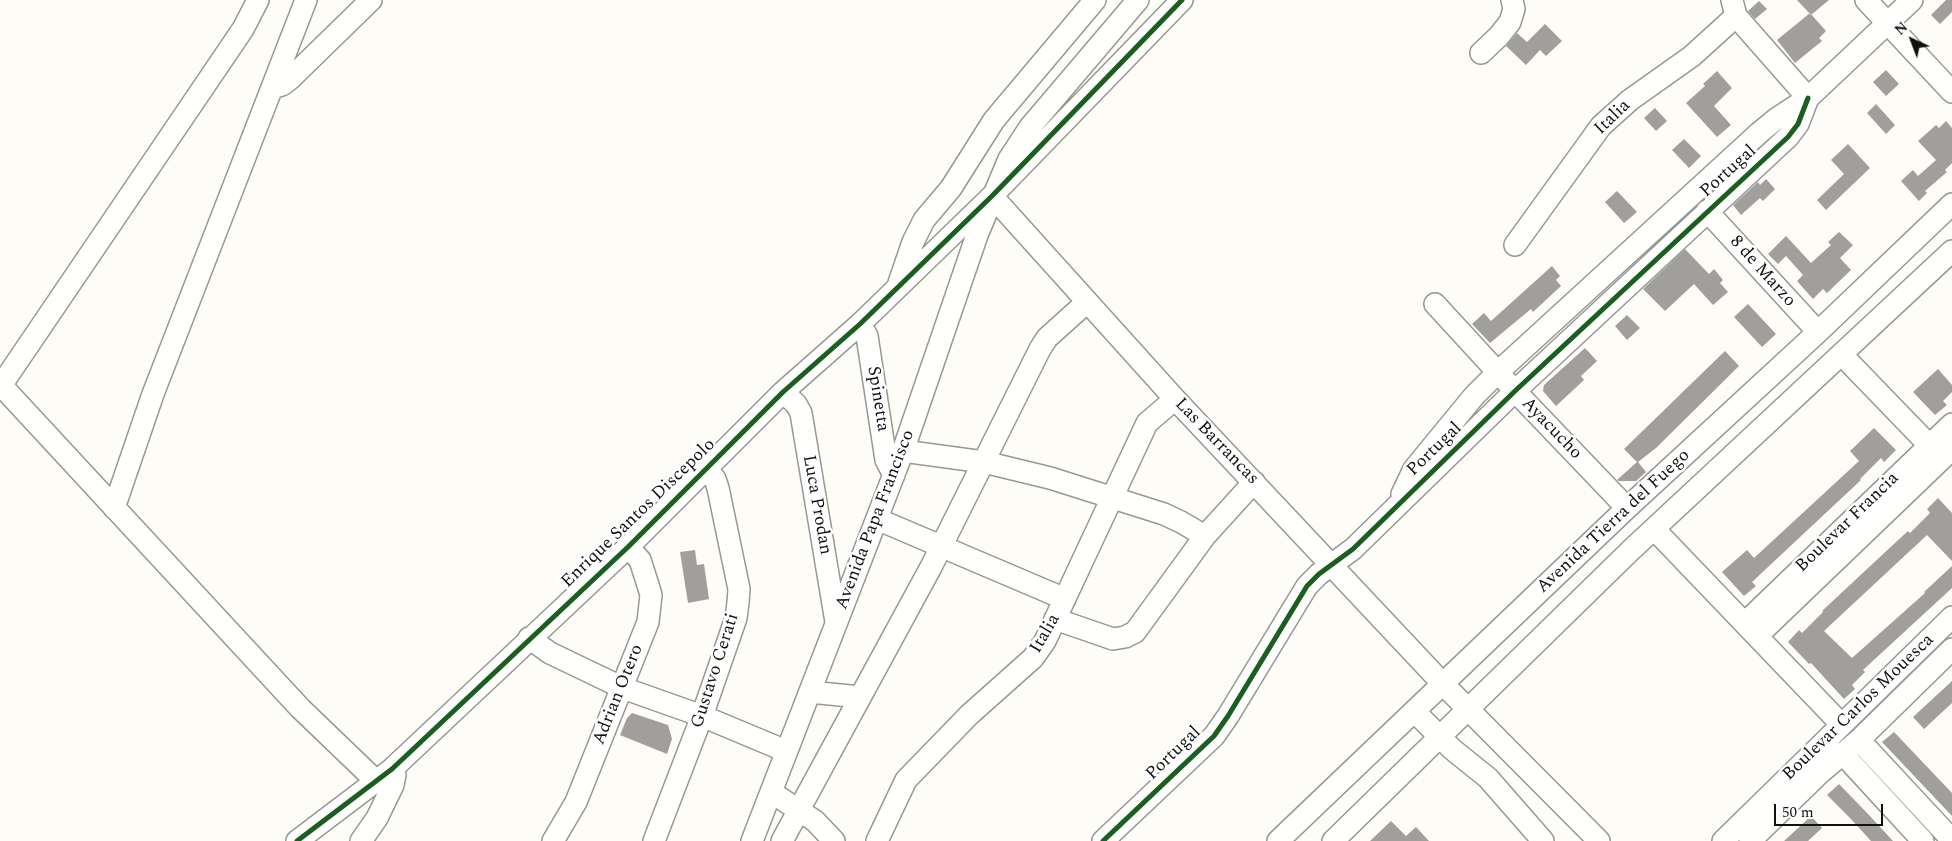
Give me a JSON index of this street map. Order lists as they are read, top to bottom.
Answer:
{
  "streets": {
    "street": [
      "Italia",
      "Portugal",
      "8 de Marzo",
      "Spinetta",
      "Ayacucho",
      "Las Barrancas",
      "Luca Prodan",
      "Enrique Santos Discepolo",
      "Avenida Papa Francisco",
      "Avenida Tierra del Fuego",
      "Boulevar Francia",
      "Gustavo Cerati",
      "Adrian Otero",
      "Boulevar Carlos Mouesca"
    ]
  },
  "crossings": [
    ["Italia", "Las Barrancas"],
    ["Portugal", "8 de Marzo"],
    ["Portugal", "Ayacucho"],
    ["Portugal", "Las Barrancas"],
    ["8 de Marzo", "Avenida Tierra del Fuego"],
    ["Spinetta", "Enrique Santos Discepolo"],
    ["Spinetta", "Avenida Papa Francisco"],
    ["Ayacucho", "Avenida Tierra del Fuego"],
    ["Las Barrancas", "Enrique Santos Discepolo"],
    ["Las Barrancas", "Avenida Papa Francisco"],
    ["Las Barrancas", "Avenida Tierra del Fuego"],
    ["Luca Prodan", "Enrique Santos Discepolo"],
    ["Luca Prodan", "Avenida Papa Francisco"],
    ["Enrique Santos Discepolo", "Avenida Papa Francisco"],
    ["Enrique Santos Discepolo", "Gustavo Cerati"],
    ["Enrique Santos Discepolo", "Adrian Otero"]
  ],
  "scale_bar": "50 m",
  "north": "top left"
}
